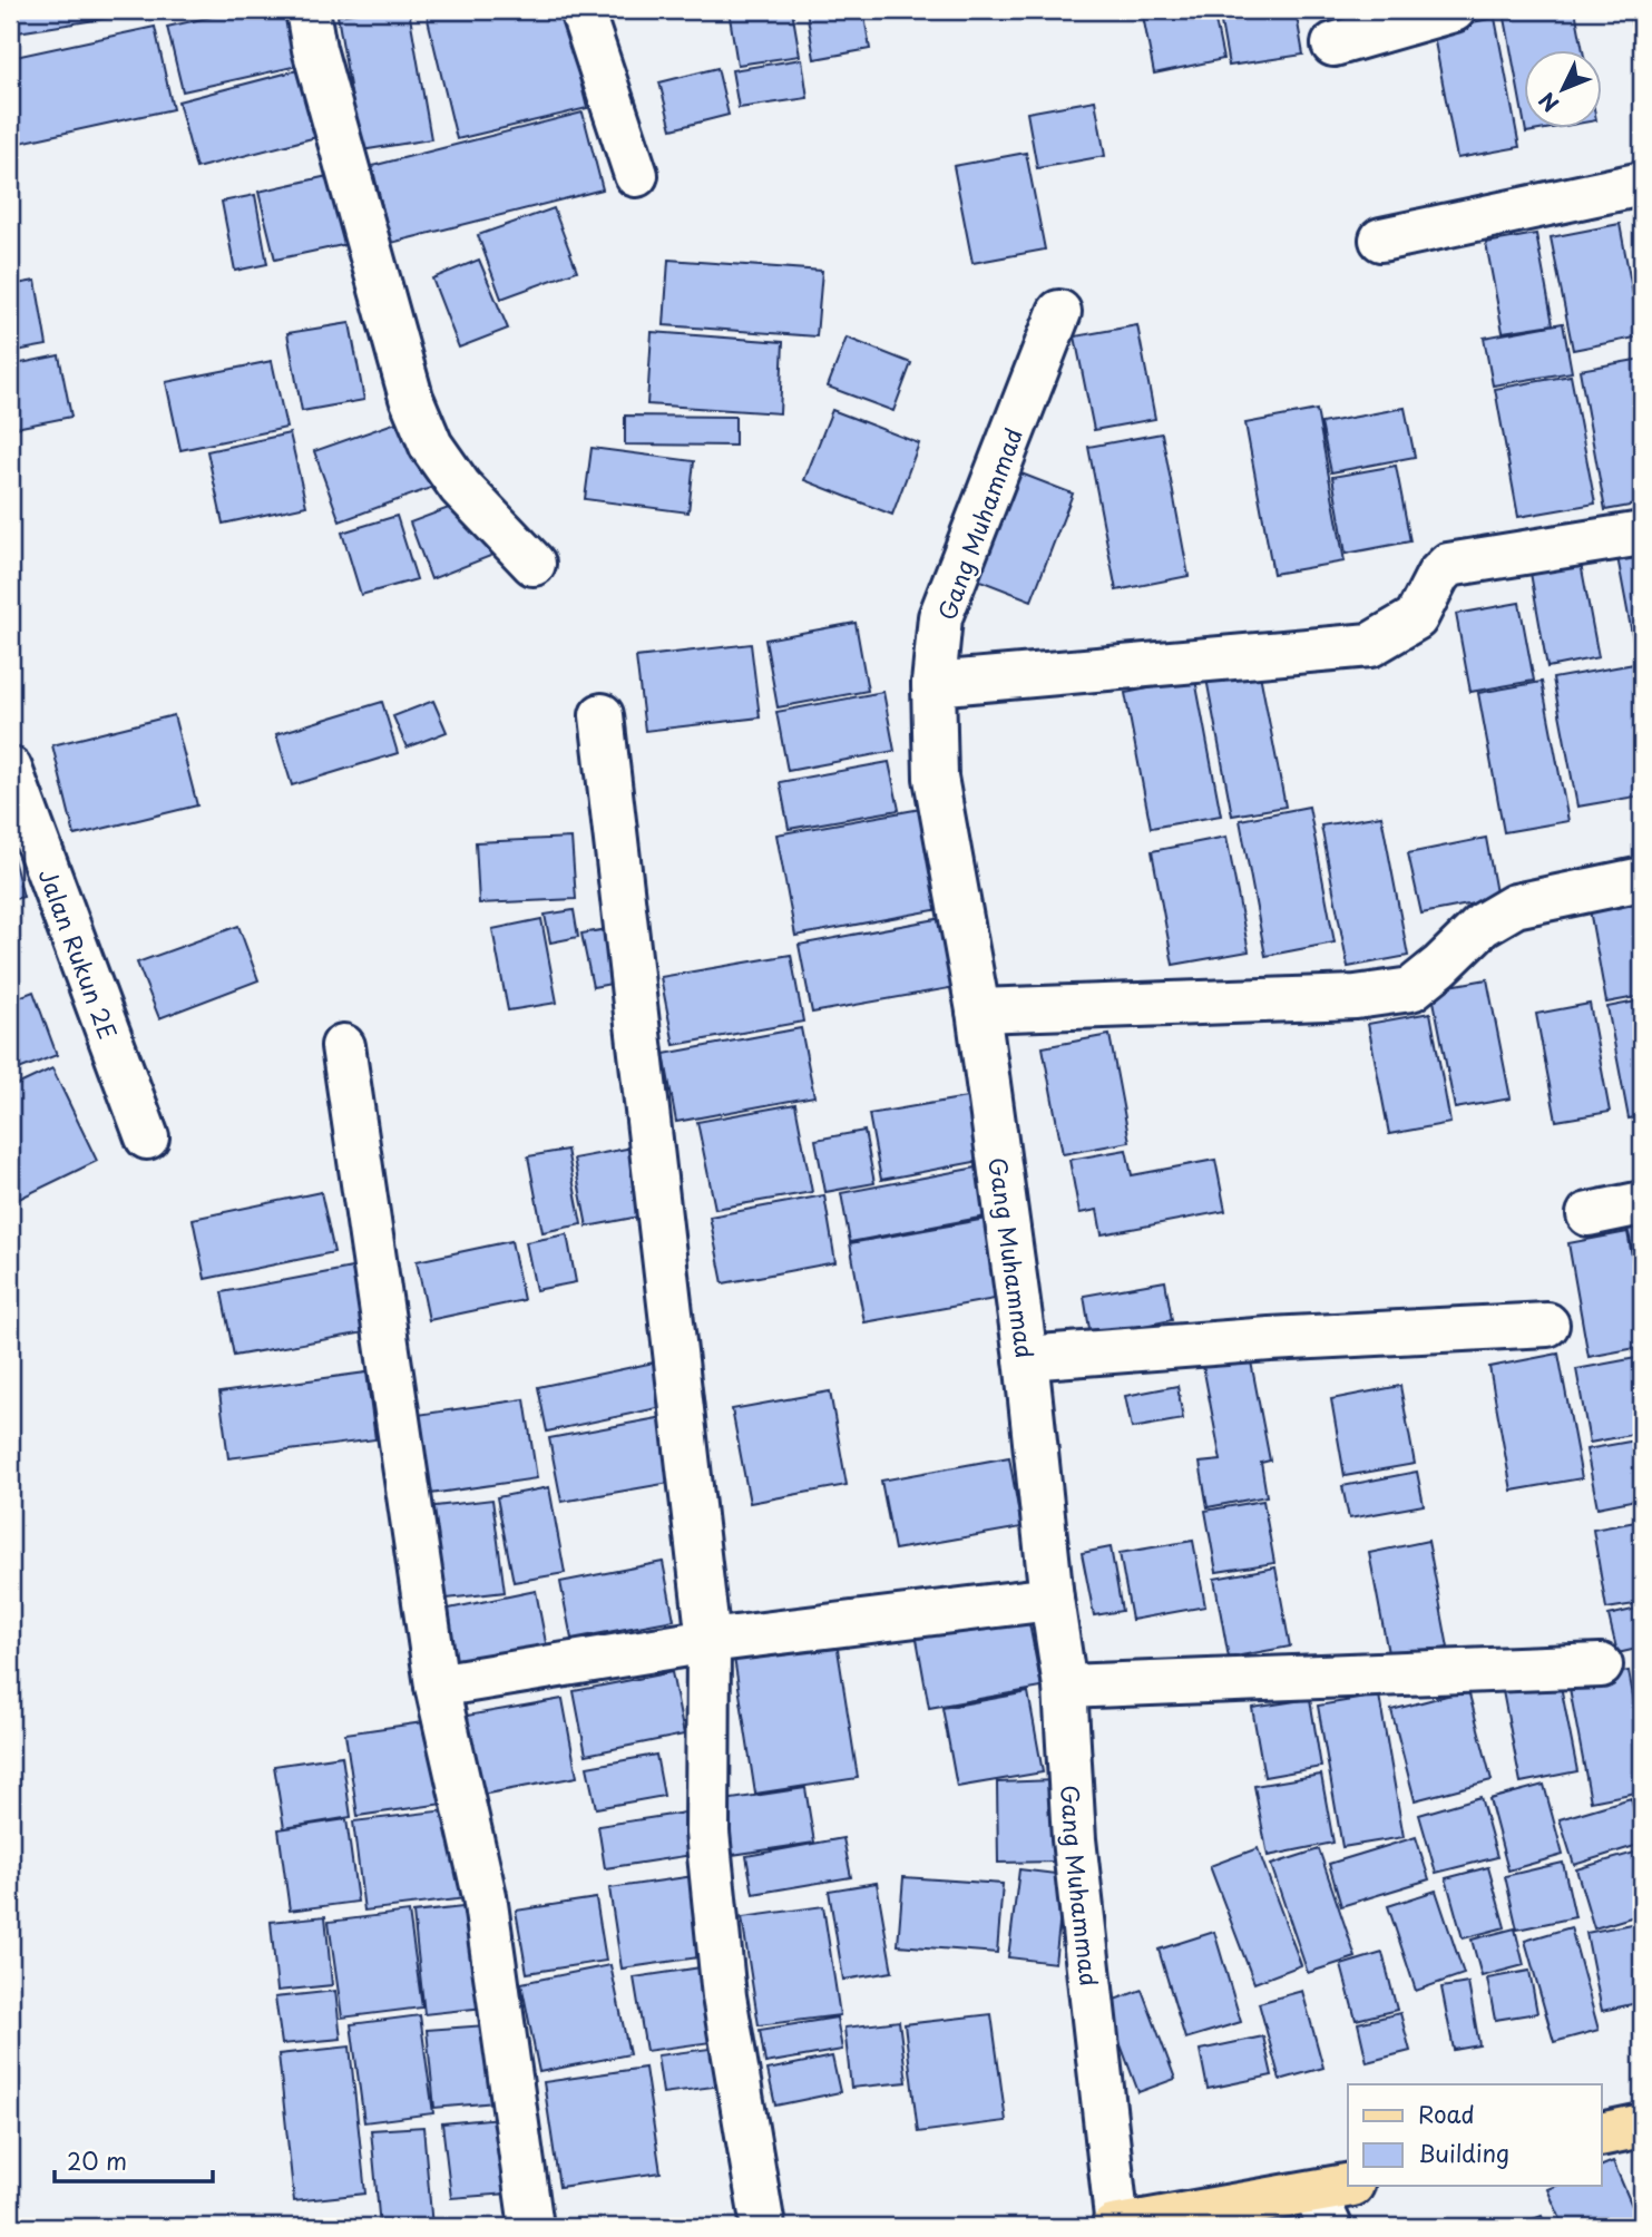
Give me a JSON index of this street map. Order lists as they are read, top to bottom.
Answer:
{
  "streets": {
    "street": ["Gang Muhammad", "Jalan Rukun 2E"]
  },
  "legend": ["Road", "Building"],
  "scale_bar": "20 m",
  "north": "bottom left"
}
